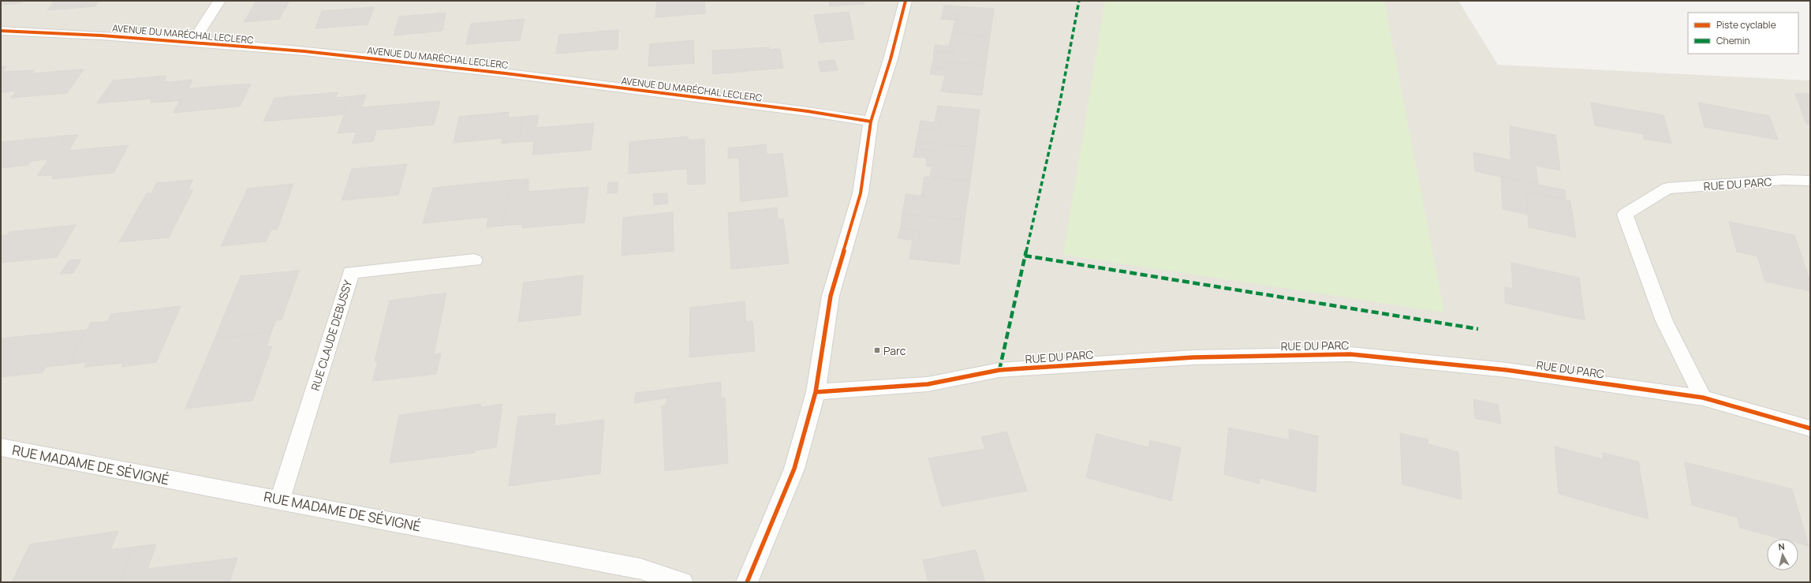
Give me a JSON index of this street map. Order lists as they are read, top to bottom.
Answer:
{
  "streets": {
    "street": [
      "AVENUE DU MARÉCHAL LECLERC",
      "RUE DU PARC",
      "RUE CLAUDE DEBUSSY",
      "RUE MADAME DE SÉVIGNÉ"
    ]
  },
  "crossings": [
    ["RUE CLAUDE DEBUSSY", "RUE MADAME DE SÉVIGNÉ"]
  ],
  "places": {
    "transit": ["Parc"]
  },
  "legend": ["Piste cyclable", "Chemin"],
  "north": "top"
}
